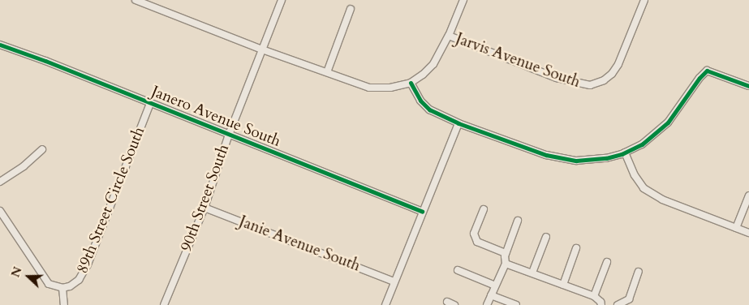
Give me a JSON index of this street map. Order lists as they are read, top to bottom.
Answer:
{
  "streets": {
    "street": [
      "Jarvis Avenue South",
      "Janero Avenue South",
      "90th Street South",
      "89th Street Circle South",
      "Janie Avenue South"
    ]
  },
  "crossings": [
    ["Janero Avenue South", "90th Street South"],
    ["Janero Avenue South", "89th Street Circle South"],
    ["90th Street South", "Janie Avenue South"]
  ],
  "north": "left"
}
